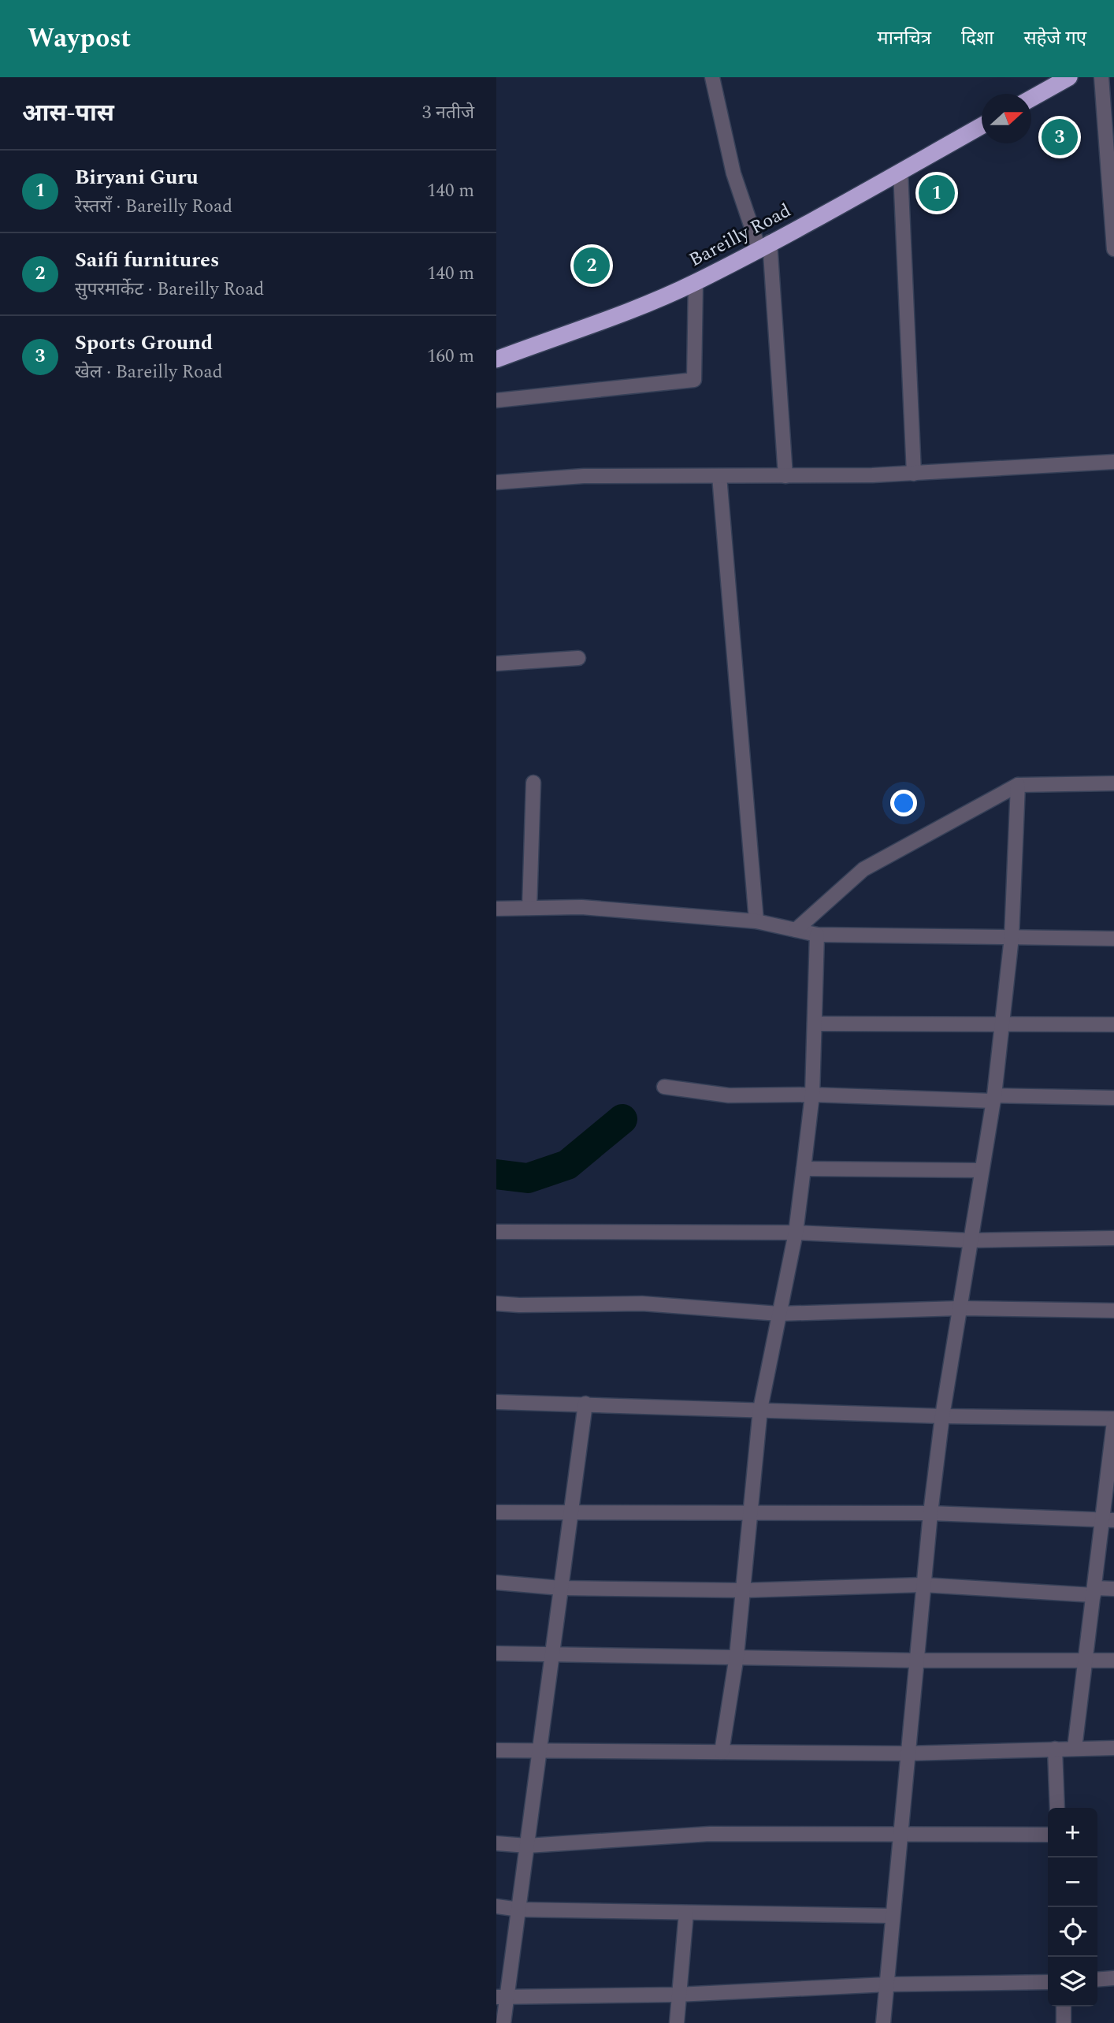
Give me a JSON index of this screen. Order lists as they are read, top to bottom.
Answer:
{
  "streets": {
    "highway": ["Bareilly Road"]
  },
  "north": "right",
  "page": {
    "header": "Waypost",
    "nav": ["मानचित्र", "दिशा", "सहेजे गए"],
    "heading": ["आस-पास", "3 नतीजे"],
    "pins": ["3", "1", "2"],
    "list": [
      {
        "mark": "1",
        "name": "Biryani Guru",
        "note": "रेस्तराँ · Bareilly Road",
        "value": "140 m"
      },
      {
        "mark": "2",
        "name": "Saifi furnitures",
        "note": "सुपरमार्केट · Bareilly Road",
        "value": "140 m"
      },
      {
        "mark": "3",
        "name": "Sports Ground",
        "note": "खेल · Bareilly Road",
        "value": "160 m"
      }
    ],
    "map_buttons": ["+", "−"]
  }
}
